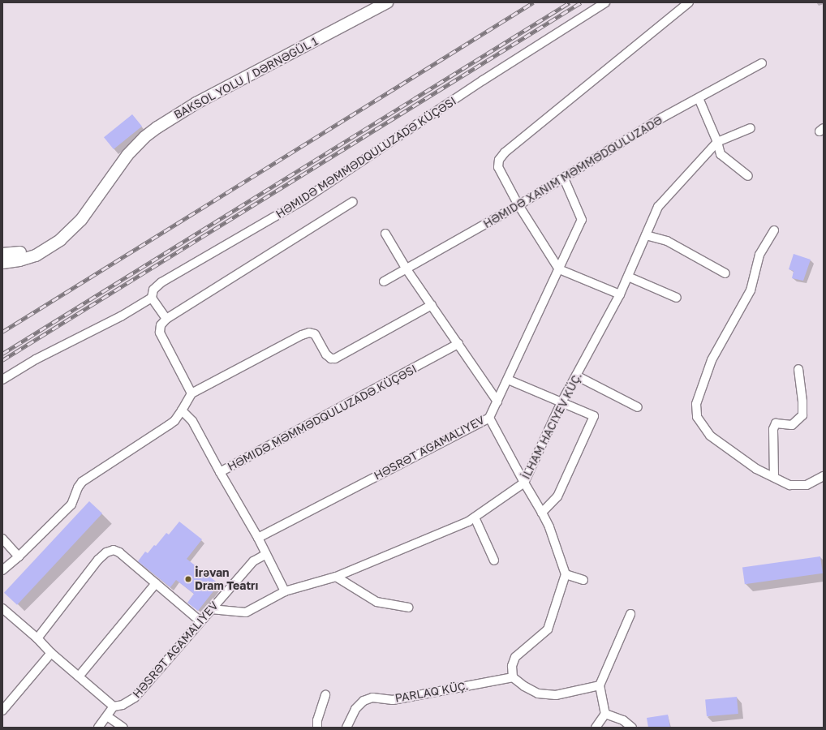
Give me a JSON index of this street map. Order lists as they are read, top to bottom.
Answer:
{
  "streets": {
    "main road": ["BAKSOL YOLU / DƏRNƏGÜL 1"],
    "street": ["HƏMIDƏ MƏMMƏDQULUZADƏ KÜÇƏSI", "PARLAQ KÜÇ."]
  },
  "places": ["İrəvan Dram Teatrı"]
}
